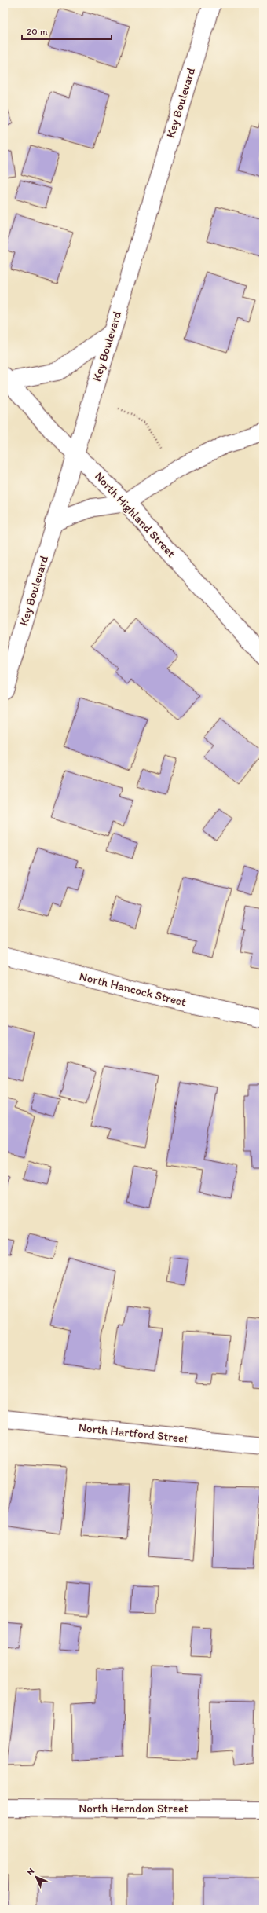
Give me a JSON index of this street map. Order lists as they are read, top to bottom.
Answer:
{
  "streets": {
    "street": [
      "Key Boulevard",
      "North Highland Street",
      "North Hancock Street",
      "North Hartford Street",
      "North Herndon Street"
    ]
  },
  "crossings": [
    ["Key Boulevard", "North Highland Street"]
  ],
  "scale_bar": "20 m",
  "north": "top left"
}
